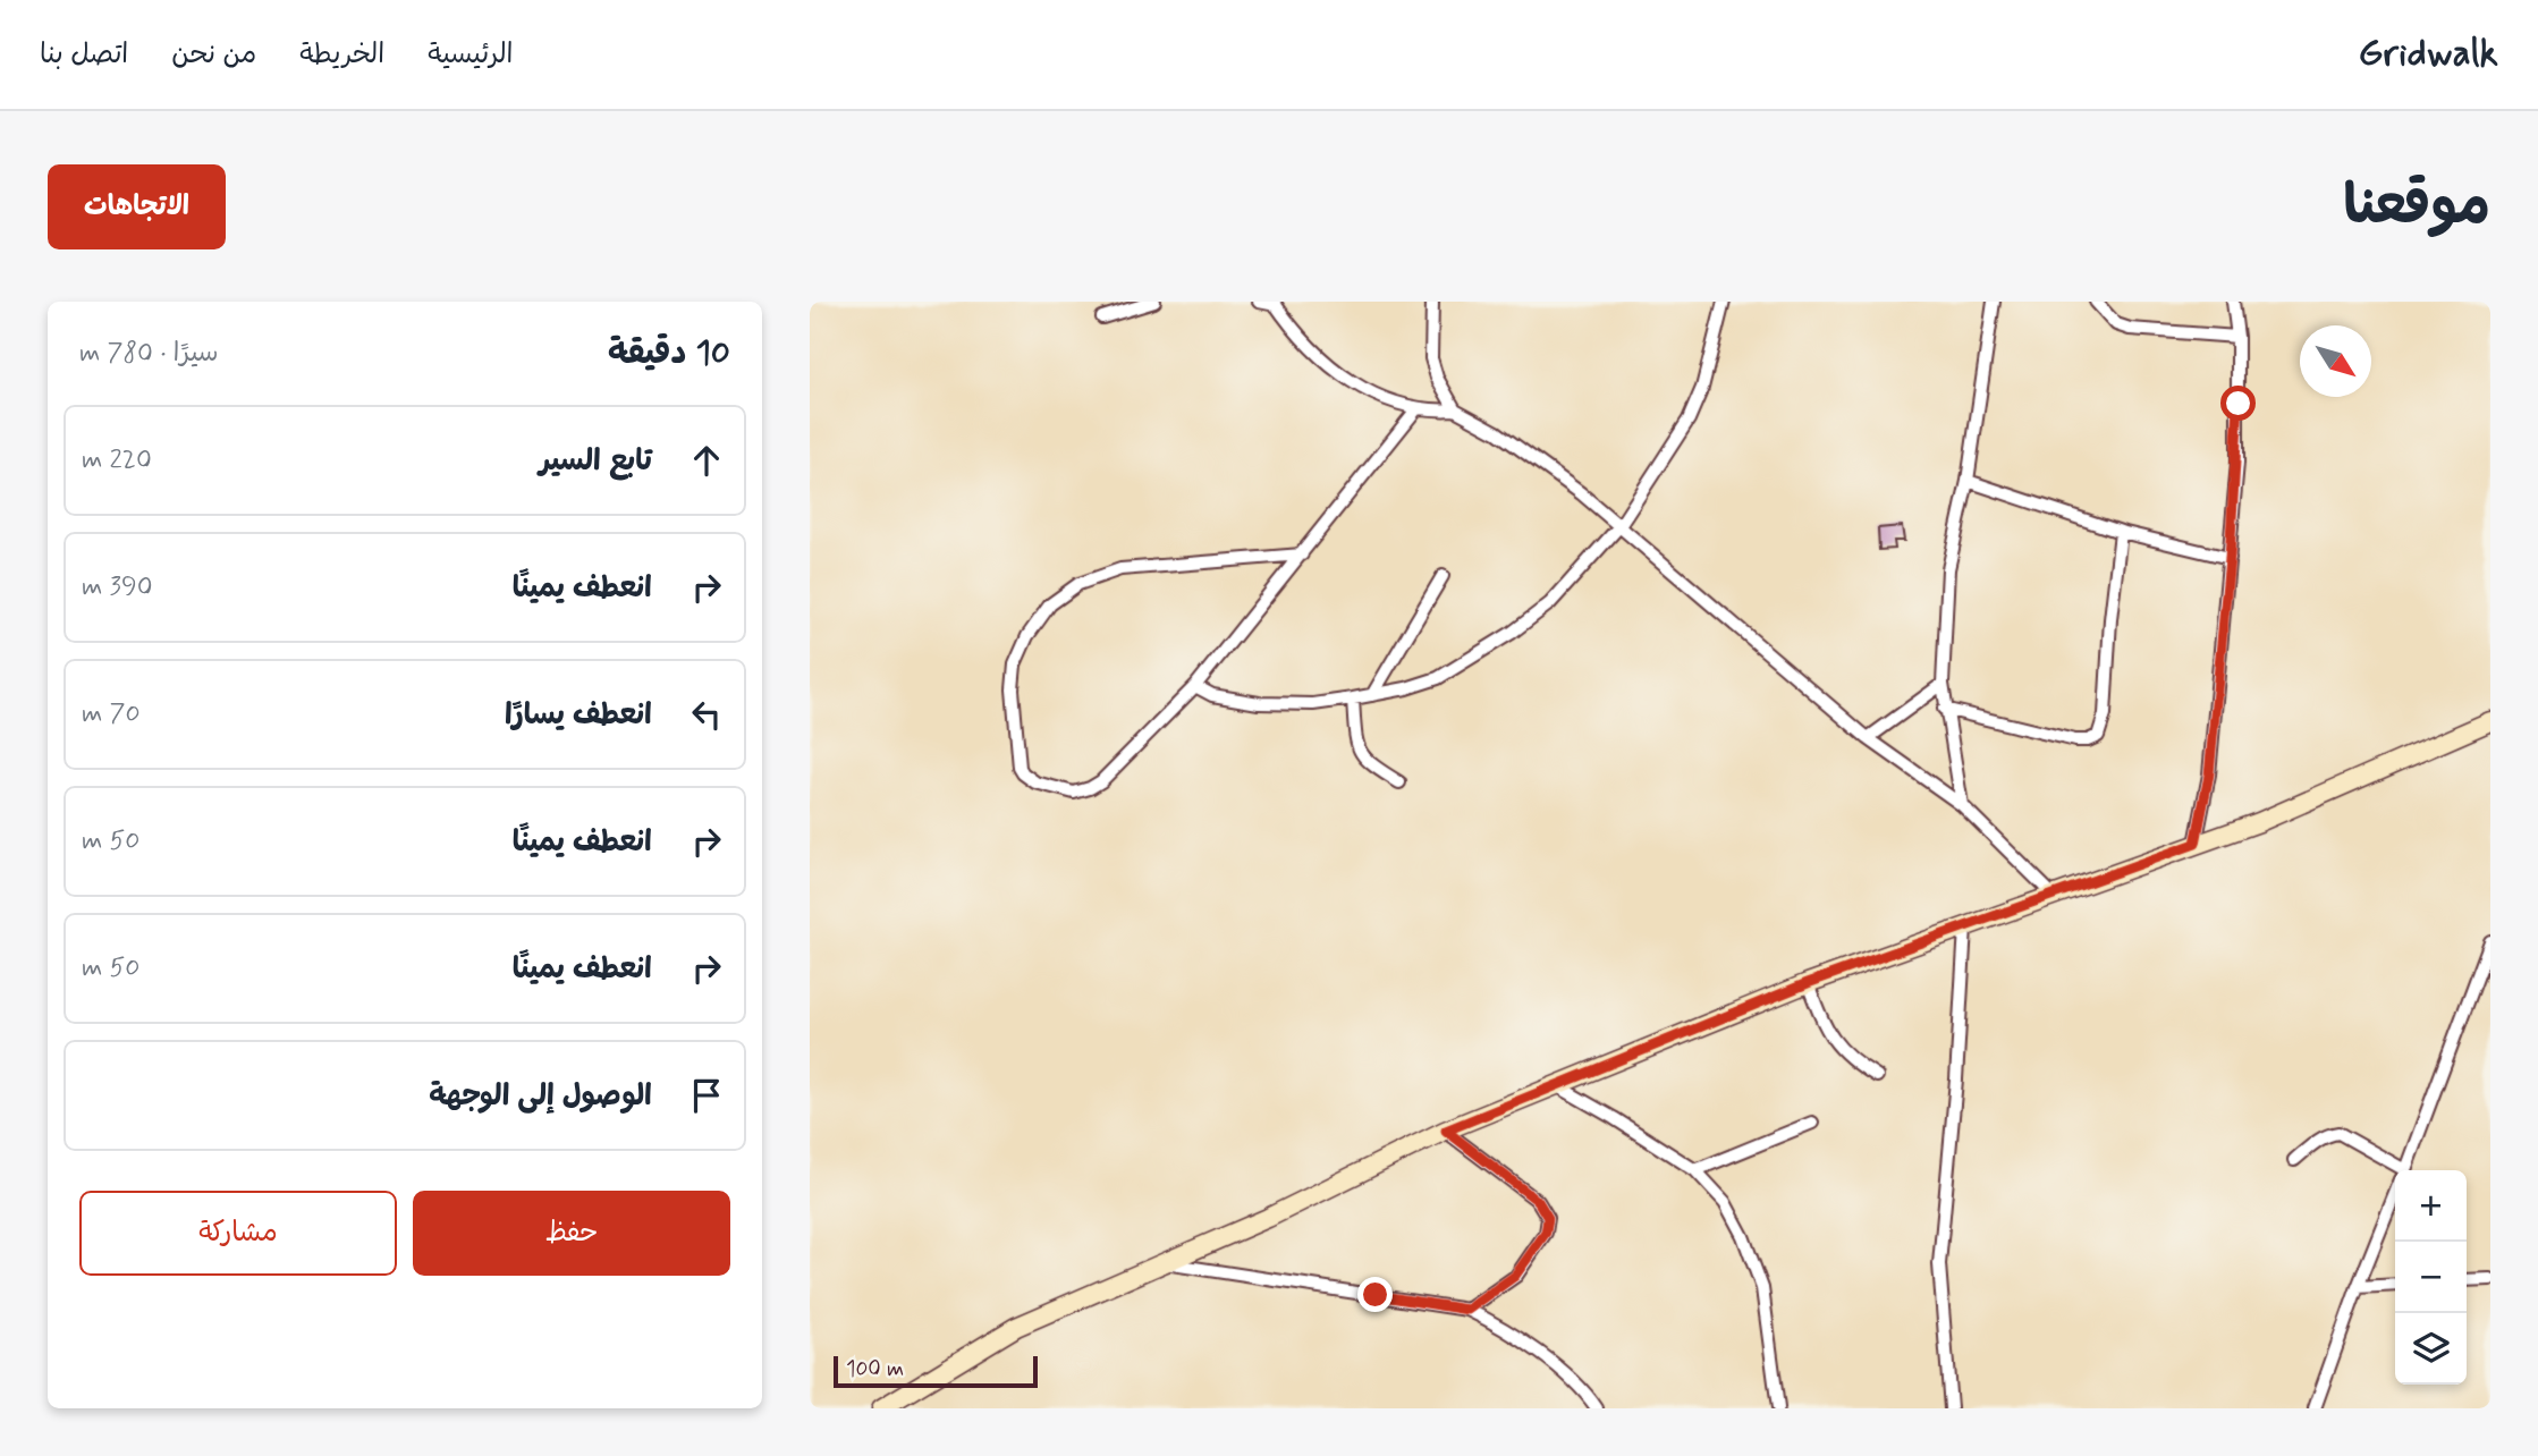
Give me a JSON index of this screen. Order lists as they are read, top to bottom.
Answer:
{
  "scale_bar": "100 m",
  "north": "bottom right",
  "page": {
    "header": "Gridwalk",
    "nav": [
      "الرئيسية",
      "الخريطة",
      "من نحن",
      "اتصل بنا"
    ],
    "title": "موقعنا",
    "buttons": [
      "الاتجاهات",
      ["حفظ", "مشاركة"]
    ],
    "heading": ["10 دقيقة", "سيرًا · 780 m"],
    "list": [
      ["تابع السير", "220 m"],
      ["انعطف يمينًا", "390 m"],
      ["انعطف يسارًا", "70 m"],
      ["انعطف يمينًا", "50 m"],
      ["انعطف يمينًا", "50 m"],
      "الوصول إلى الوجهة"
    ],
    "map_buttons": ["+", "−"],
    "scale": "100 m"
  }
}
